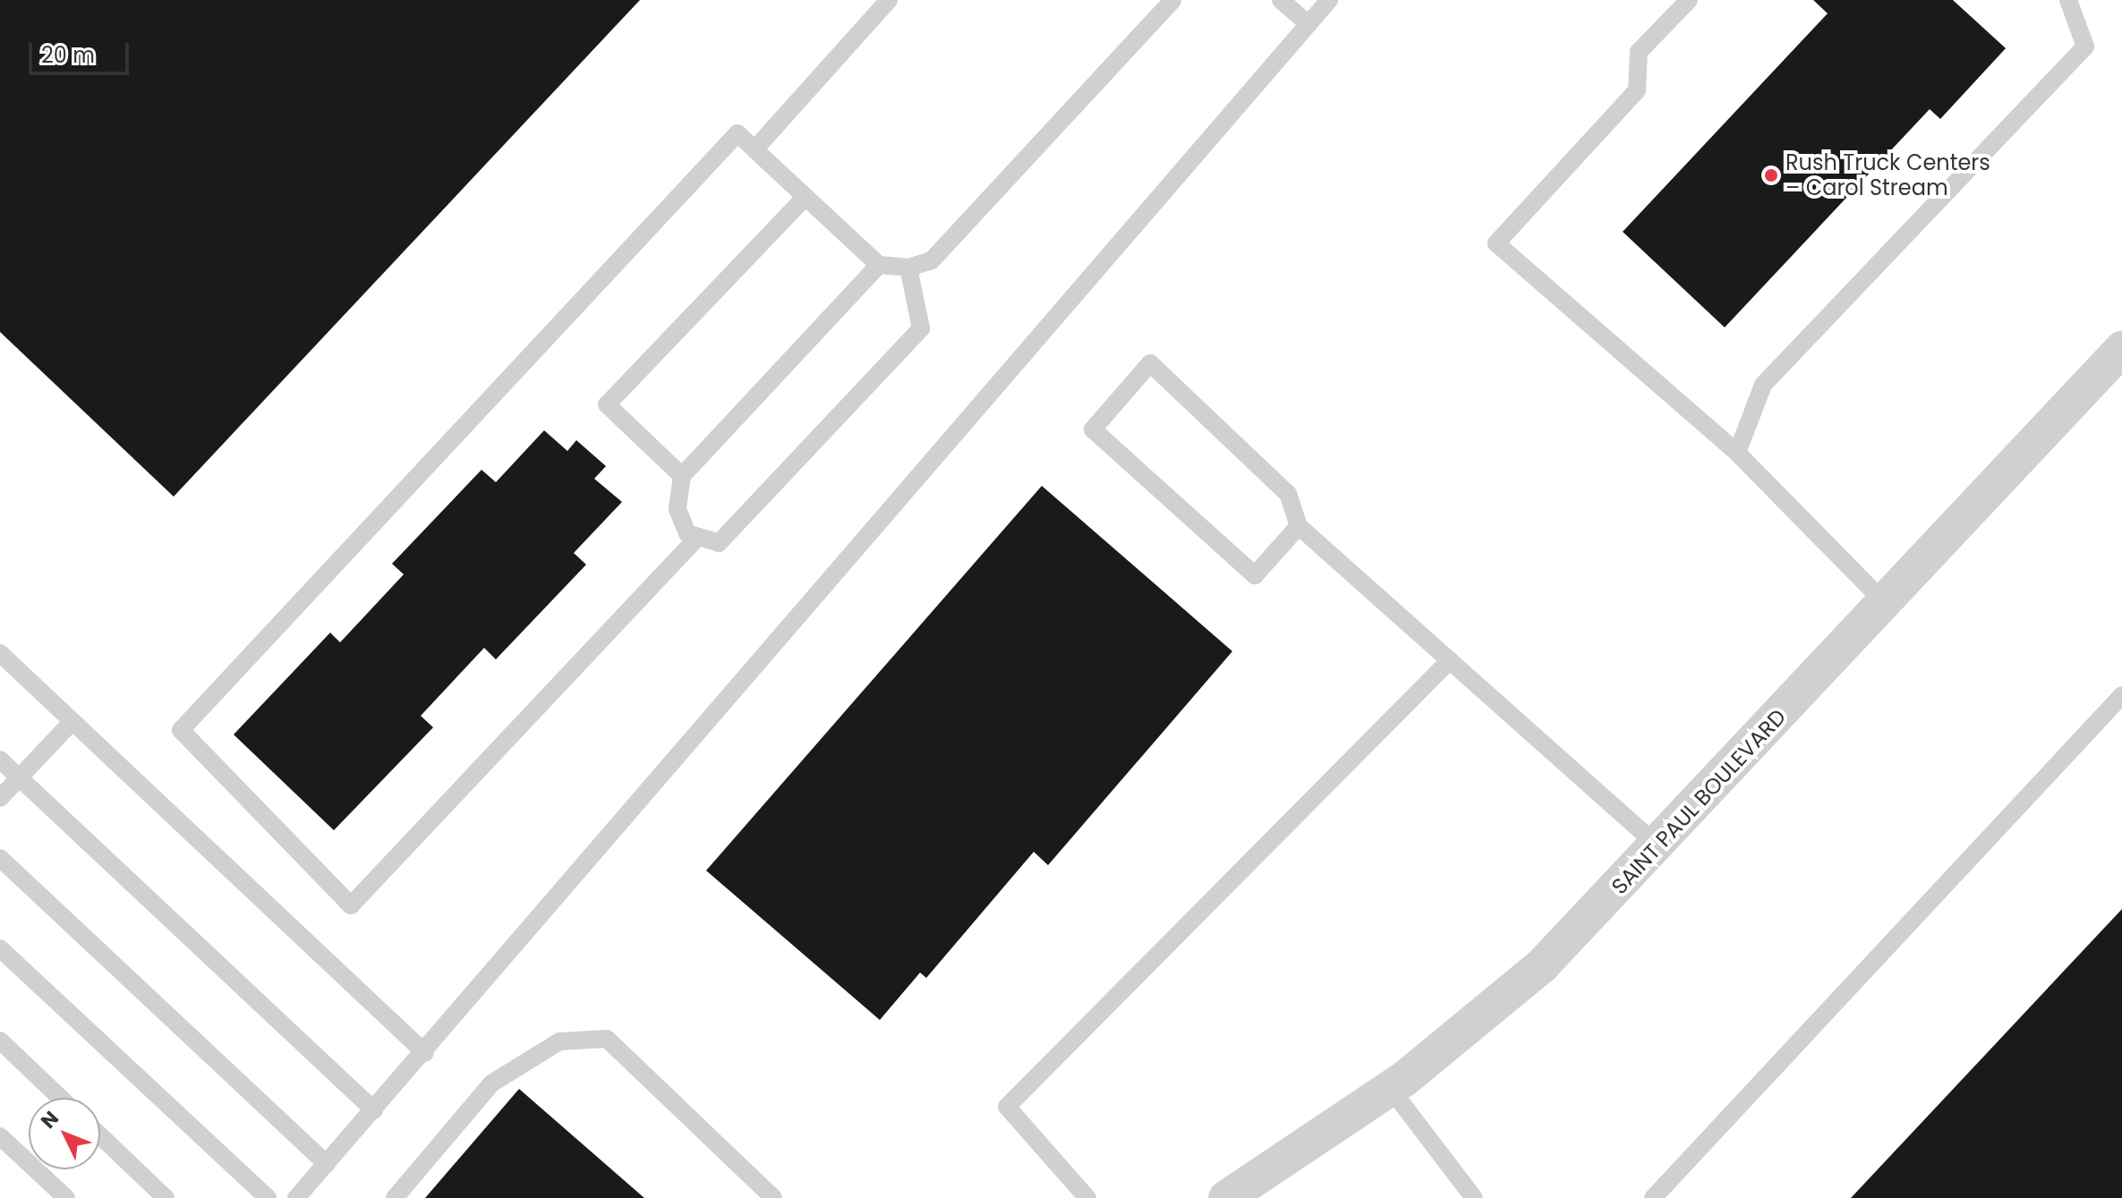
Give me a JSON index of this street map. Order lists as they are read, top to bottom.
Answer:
{
  "streets": {
    "street": ["SAINT PAUL BOULEVARD"]
  },
  "places": ["Rush Truck Centers – Carol Stream"],
  "scale_bar": "20 m",
  "north": "top left"
}
